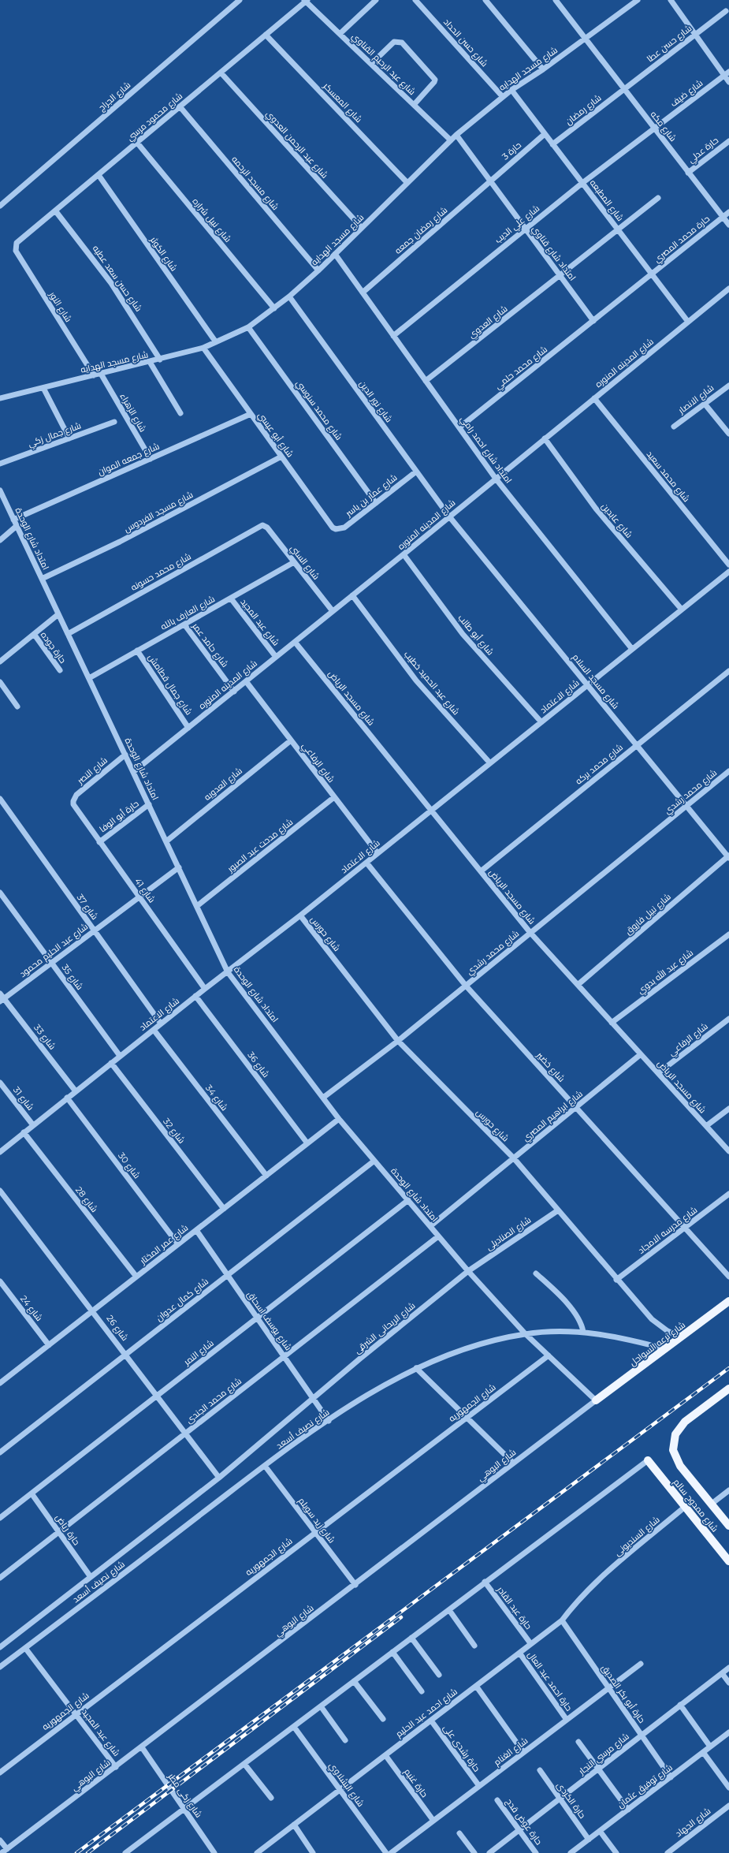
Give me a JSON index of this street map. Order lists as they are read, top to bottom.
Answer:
{
  "streets": {
    "main road": ["شارع ترعه السواحل", "شارع ممدوح سالم"],
    "street": [
      "شارع حسن الحداد",
      "شارع حسن عطا",
      "شارع عبد الرحيم القناوي",
      "شارع مسجد الهدايه",
      "شارع ضيف",
      "شارع الجراج",
      "شارع المعسكر",
      "شارع رمضان",
      "شارع محمود مرسي",
      "شارع مكه",
      "شارع عبد الرحمن العدوي",
      "حارة عدلي",
      "حارة 3",
      "شارع مسجد الرحمه",
      "شارع المطبعه",
      "شارع نبيل شراره",
      "شارع علي الديب",
      "شارع رمضان جمعه",
      "حارة محمد المصري",
      "امتداد شارع قناوي",
      "شارع الكوثر",
      "شارع حسن سعد عطيه",
      "شارع النور",
      "شارع العدوي",
      "شارع المدينه المنوره",
      "شارع محمد حلمي",
      "شارع الانصار",
      "شارع نور الدين",
      "شارع محمد سنوسي",
      "شارع الزهراء",
      "شارع جمال زكي",
      "شارع أبو عيسي",
      "امتداد شارع احمد رامي",
      "شارع جمعه الموان",
      "شارع محمد سعيد",
      "شارع عمار بن ياسر",
      "شارع مسجد الفردوس",
      "شارع عابدين",
      "امتداد شارع الوحدة",
      "شارع السني",
      "شارع محمد حسونه",
      "شارع العارف بالله",
      "شارع عبد المجيد",
      "شارع أبو طالب",
      "شارع حامد عمر",
      "حارة جوده",
      "شارع مسجد السلام",
      "شارع عبد الحميد خطيب",
      "شارع جمال قطامش",
      "شارع الاعتماد",
      "شارع مسجد الرياض",
      "شارع الرفاعي",
      "شارع محمد بركه",
      "شارع النصر",
      "شارع العدويه",
      "شارع محمد رشدي",
      "حارة أبو الوفا",
      "شارع مدحت عبد الصبور",
      "شارع 41",
      "شارع 37",
      "شارع نبيل فاروق",
      "شارع حورس",
      "شارع عبد الحليم محمود",
      "شارع عبد الله بدوي",
      "شارع 35",
      "شارع 33",
      "شارع 36",
      "شارع خضير",
      "شارع 34",
      "شارع 31",
      "شارع ابراهيم المصري",
      "شارع 32",
      "شارع 30",
      "شارع 28",
      "شارع مدرسه الامجاد",
      "شارع الصناديلى",
      "شارع عمر المختار",
      "شارع كمال عدوان",
      "شارع 24",
      "شارع يوسف اسحاق",
      "شارع 26",
      "شارع الريحانى الشرقى",
      "شارع النمر",
      "شارع محمد الجندى",
      "شارع الجمهوريه",
      "شارع نصيف أسعد",
      "شارع البوهي",
      "شارع زيد سويلم",
      "حارة رياض",
      "شارع السنديونى",
      "حارة عبد القادر",
      "حارة احمد عبد العال",
      "حارة أبو بكر الصديق",
      "شارع احمد عبد الحليم",
      "حارة رشدى على",
      "شارع الغنام",
      "شارع مرسي النجار",
      "حارة غنيم",
      "شارع البشلاوي",
      "شارع توفيق عثمان",
      "شارع زكى مطر",
      "حارة الكردى",
      "حارة عوض قدح",
      "شارع الجهاد"
    ]
  },
  "crossings": [
    ["شارع حسن الحداد", "شارع مسجد الهدايه"],
    ["شارع حسن عطا", "شارع رمضان"],
    ["شارع حسن عطا", "شارع مكه"],
    ["شارع عبد الرحيم القناوي", "شارع مسجد الهدايه"],
    ["شارع عبد الرحيم القناوي", "شارع محمود مرسي"],
    ["شارع مسجد الهدايه", "شارع المعسكر"],
    ["شارع مسجد الهدايه", "شارع مكه"],
    ["شارع مسجد الهدايه", "شارع عبد الرحمن العدوي"],
    ["شارع مسجد الهدايه", "شارع مسجد الرحمه"],
    ["شارع مسجد الهدايه", "شارع المطبعه"],
    ["شارع مسجد الهدايه", "شارع نبيل شراره"],
    ["شارع مسجد الهدايه", "امتداد شارع قناوي"],
    ["شارع مسجد الهدايه", "شارع الكوثر"],
    ["شارع مسجد الهدايه", "شارع حسن سعد عطيه"],
    ["شارع مسجد الهدايه", "شارع النور"],
    ["شارع مسجد الهدايه", "شارع نور الدين"],
    ["شارع مسجد الهدايه", "شارع محمد سنوسي"],
    ["شارع مسجد الهدايه", "شارع الزهراء"],
    ["شارع مسجد الهدايه", "شارع أبو عيسي"],
    ["شارع مسجد الهدايه", "امتداد شارع احمد رامي"],
    ["شارع ضيف", "شارع مكه"],
    ["شارع ضيف", "شارع علي الديب"],
    ["شارع المعسكر", "شارع محمود مرسي"],
    ["شارع رمضان", "شارع مكه"],
    ["شارع رمضان", "شارع المطبعه"],
    ["شارع محمود مرسي", "شارع عبد الرحمن العدوي"],
    ["شارع محمود مرسي", "شارع مسجد الرحمه"],
    ["شارع محمود مرسي", "شارع نبيل شراره"],
    ["شارع محمود مرسي", "شارع الكوثر"],
    ["شارع محمود مرسي", "شارع حسن سعد عطيه"],
    ["شارع محمود مرسي", "شارع النور"],
    ["شارع مكه", "حارة عدلي"],
    ["شارع مكه", "شارع علي الديب"],
    ["شارع مكه", "حارة محمد المصري"],
    ["حارة 3", "شارع المطبعه"],
    ["حارة 3", "شارع رمضان جمعه"],
    ["حارة 3", "امتداد شارع قناوي"],
    ["شارع المطبعه", "شارع علي الديب"],
    ["شارع المطبعه", "حارة محمد المصري"],
    ["شارع المطبعه", "شارع العدوي"],
    ["شارع المطبعه", "شارع المدينه المنوره"],
    ["شارع علي الديب", "امتداد شارع قناوي"],
    ["شارع علي الديب", "امتداد شارع احمد رامي"],
    ["شارع رمضان جمعه", "امتداد شارع قناوي"],
    ["شارع رمضان جمعه", "امتداد شارع احمد رامي"],
    ["حارة محمد المصري", "امتداد شارع قناوي"],
    ["حارة محمد المصري", "شارع محمد حلمي"],
    ["امتداد شارع قناوي", "شارع العدوي"],
    ["امتداد شارع قناوي", "شارع محمد حلمي"],
    ["شارع العدوي", "امتداد شارع احمد رامي"],
    ["شارع المدينه المنوره", "شارع نور الدين"],
    ["شارع المدينه المنوره", "امتداد شارع احمد رامي"],
    ["شارع المدينه المنوره", "شارع محمد سعيد"],
    ["شارع المدينه المنوره", "شارع عابدين"],
    ["شارع المدينه المنوره", "امتداد شارع الوحدة"],
    ["شارع المدينه المنوره", "شارع السني"],
    ["شارع المدينه المنوره", "شارع عبد المجيد"],
    ["شارع المدينه المنوره", "شارع أبو طالب"],
    ["شارع المدينه المنوره", "شارع حامد عمر"],
    ["شارع المدينه المنوره", "شارع مسجد السلام"],
    ["شارع المدينه المنوره", "شارع عبد الحميد خطيب"],
    ["شارع المدينه المنوره", "شارع جمال قطامش"],
    ["شارع المدينه المنوره", "شارع مسجد الرياض"],
    ["شارع المدينه المنوره", "شارع الرفاعي"],
    ["شارع محمد حلمي", "امتداد شارع احمد رامي"],
    ["شارع نور الدين", "شارع عمار بن ياسر"],
    ["شارع نور الدين", "شارع مسجد السلام"],
    ["شارع محمد سنوسي", "شارع عمار بن ياسر"],
    ["شارع الزهراء", "شارع جمعه الموان"],
    ["شارع أبو عيسي", "شارع جمعه الموان"],
    ["شارع أبو عيسي", "شارع عمار بن ياسر"],
    ["شارع أبو عيسي", "شارع مسجد الفردوس"],
    ["امتداد شارع احمد رامي", "شارع الاعتماد"],
    ["شارع جمعه الموان", "امتداد شارع الوحدة"],
    ["شارع مسجد الفردوس", "امتداد شارع الوحدة"],
    ["شارع عابدين", "شارع الاعتماد"],
    ["امتداد شارع الوحدة", "شارع محمد حسونه"],
    ["امتداد شارع الوحدة", "شارع العارف بالله"],
    ["امتداد شارع الوحدة", "شارع الاعتماد"],
    ["امتداد شارع الوحدة", "شارع النصر"],
    ["امتداد شارع الوحدة", "شارع العدويه"],
    ["امتداد شارع الوحدة", "شارع محمد رشدي"],
    ["امتداد شارع الوحدة", "حارة أبو الوفا"],
    ["امتداد شارع الوحدة", "شارع مدحت عبد الصبور"],
    ["امتداد شارع الوحدة", "شارع عبد الحليم محمود"],
    ["امتداد شارع الوحدة", "شارع ابراهيم المصري"],
    ["امتداد شارع الوحدة", "شارع الصناديلى"],
    ["امتداد شارع الوحدة", "شارع عمر المختار"],
    ["امتداد شارع الوحدة", "شارع كمال عدوان"],
    ["امتداد شارع الوحدة", "شارع الريحانى الشرقى"],
    ["امتداد شارع الوحدة", "شارع ترعه السواحل"],
    ["امتداد شارع الوحدة", "شارع النمر"],
    ["امتداد شارع الوحدة", "شارع محمد الجندى"],
    ["امتداد شارع الوحدة", "شارع الجمهوريه"],
    ["امتداد شارع الوحدة", "شارع نصيف أسعد"],
    ["امتداد شارع الوحدة", "شارع البوهي"],
    ["شارع السني", "شارع محمد حسونه"],
    ["شارع السني", "شارع العارف بالله"],
    ["شارع العارف بالله", "شارع عبد المجيد"],
    ["شارع العارف بالله", "شارع حامد عمر"],
    ["شارع العارف بالله", "شارع جمال قطامش"],
    ["شارع عبد المجيد", "شارع الجمهوريه"],
    ["شارع عبد المجيد", "شارع نصيف أسعد"],
    ["شارع عبد المجيد", "شارع البوهي"],
    ["شارع أبو طالب", "شارع الاعتماد"],
    ["شارع مسجد السلام", "شارع الاعتماد"],
    ["شارع مسجد السلام", "شارع محمد بركه"],
    ["شارع مسجد السلام", "شارع محمد رشدي"],
    ["شارع مسجد السلام", "شارع نبيل فاروق"],
    ["شارع عبد الحميد خطيب", "شارع الاعتماد"],
    ["شارع الاعتماد", "شارع مسجد الرياض"],
    ["شارع الاعتماد", "شارع الرفاعي"],
    ["شارع الاعتماد", "شارع 41"],
    ["شارع الاعتماد", "شارع 37"],
    ["شارع الاعتماد", "شارع حورس"],
    ["شارع الاعتماد", "شارع 35"],
    ["شارع الاعتماد", "شارع 33"],
    ["شارع الاعتماد", "شارع 36"],
    ["شارع الاعتماد", "شارع خضير"],
    ["شارع الاعتماد", "شارع 34"],
    ["شارع الاعتماد", "شارع 31"],
    ["شارع الاعتماد", "شارع 32"],
    ["شارع الاعتماد", "شارع 30"],
    ["شارع الاعتماد", "شارع 28"],
    ["شارع مسجد الرياض", "شارع الرفاعي"],
    ["شارع مسجد الرياض", "شارع محمد بركه"],
    ["شارع مسجد الرياض", "شارع محمد رشدي"],
    ["شارع مسجد الرياض", "شارع نبيل فاروق"],
    ["شارع مسجد الرياض", "شارع عبد الله بدوي"],
    ["شارع مسجد الرياض", "شارع ابراهيم المصري"],
    ["شارع الرفاعي", "شارع العدويه"],
    ["شارع الرفاعي", "شارع مدحت عبد الصبور"],
    ["شارع النصر", "شارع 41"],
    ["شارع محمد رشدي", "شارع حورس"],
    ["شارع محمد رشدي", "شارع خضير"],
    ["حارة أبو الوفا", "شارع 41"],
    ["شارع 41", "شارع عبد الحليم محمود"],
    ["شارع 37", "شارع عبد الحليم محمود"],
    ["شارع حورس", "شارع ابراهيم المصري"],
    ["شارع حورس", "شارع مدرسه الامجاد"],
    ["شارع حورس", "شارع الصناديلى"],
    ["شارع حورس", "شارع ترعه السواحل"],
    ["شارع عبد الحليم محمود", "شارع 35"],
    ["شارع عبد الحليم محمود", "شارع 33"],
    ["شارع 36", "شارع عمر المختار"],
    ["شارع خضير", "شارع ابراهيم المصري"],
    ["شارع خضير", "شارع مدرسه الامجاد"],
    ["شارع 34", "شارع عمر المختار"],
    ["شارع 32", "شارع عمر المختار"],
    ["شارع 30", "شارع عمر المختار"],
    ["شارع 28", "شارع عمر المختار"],
    ["شارع الصناديلى", "شارع الريحانى الشرقى"],
    ["شارع عمر المختار", "شارع 24"],
    ["شارع عمر المختار", "شارع يوسف اسحاق"],
    ["شارع عمر المختار", "شارع 26"],
    ["شارع كمال عدوان", "شارع يوسف اسحاق"],
    ["شارع كمال عدوان", "شارع 26"],
    ["شارع يوسف اسحاق", "شارع الريحانى الشرقى"],
    ["شارع يوسف اسحاق", "شارع النمر"],
    ["شارع يوسف اسحاق", "شارع محمد الجندى"],
    ["شارع يوسف اسحاق", "شارع نصيف أسعد"],
    ["شارع 26", "شارع النمر"],
    ["شارع 26", "شارع محمد الجندى"],
    ["شارع 26", "شارع نصيف أسعد"],
    ["شارع الريحانى الشرقى", "شارع نصيف أسعد"],
    ["شارع ترعه السواحل", "شارع نصيف أسعد"],
    ["شارع ترعه السواحل", "شارع البوهي"],
    ["شارع النمر", "حارة رياض"],
    ["شارع محمد الجندى", "حارة رياض"],
    ["شارع الجمهوريه", "شارع زيد سويلم"],
    ["شارع نصيف أسعد", "شارع زيد سويلم"],
    ["شارع نصيف أسعد", "حارة رياض"],
    ["شارع البوهي", "شارع زيد سويلم"],
    ["شارع البوهي", "شارع زكى مطر"],
    ["شارع ممدوح سالم", "شارع السنديونى"],
    ["شارع السنديونى", "شارع احمد عبد الحليم"],
    ["حارة عبد القادر", "شارع احمد عبد الحليم"],
    ["حارة احمد عبد العال", "شارع احمد عبد الحليم"],
    ["حارة احمد عبد العال", "شارع الغنام"],
    ["حارة أبو بكر الصديق", "شارع احمد عبد الحليم"],
    ["حارة أبو بكر الصديق", "شارع الغنام"],
    ["حارة أبو بكر الصديق", "شارع مرسي النجار"],
    ["حارة أبو بكر الصديق", "شارع توفيق عثمان"],
    ["شارع احمد عبد الحليم", "حارة رشدى على"],
    ["شارع احمد عبد الحليم", "حارة غنيم"],
    ["شارع احمد عبد الحليم", "شارع البشلاوي"],
    ["حارة رشدى على", "شارع الغنام"],
    ["شارع الغنام", "حارة غنيم"],
    ["شارع مرسي النجار", "حارة الكردى"],
    ["شارع مرسي النجار", "حارة عوض قدح"],
    ["شارع توفيق عثمان", "حارة الكردى"]
  ]
}
